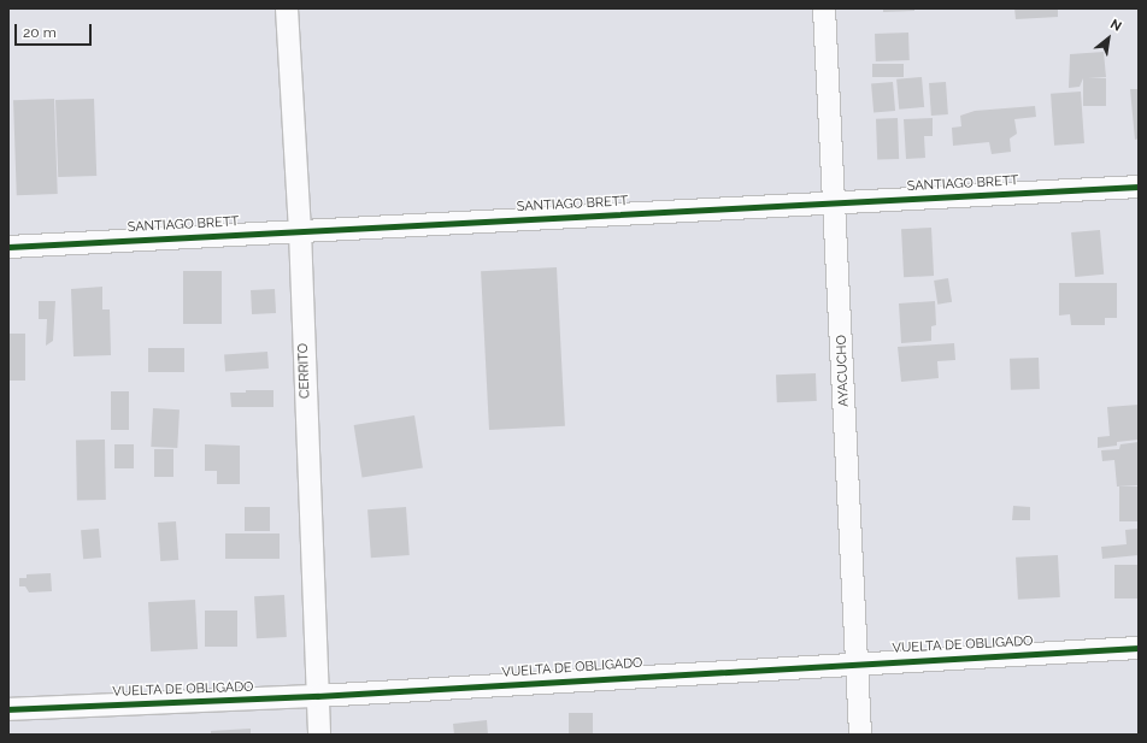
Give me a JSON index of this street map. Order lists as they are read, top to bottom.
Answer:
{
  "streets": {
    "street": [
      "SANTIAGO BRETT",
      "CERRITO",
      "AYACUCHO",
      "VUELTA DE OBLIGADO"
    ]
  },
  "crossings": [
    ["SANTIAGO BRETT", "CERRITO"],
    ["SANTIAGO BRETT", "AYACUCHO"],
    ["CERRITO", "VUELTA DE OBLIGADO"],
    ["AYACUCHO", "VUELTA DE OBLIGADO"]
  ],
  "scale_bar": "20 m",
  "north": "top right"
}
